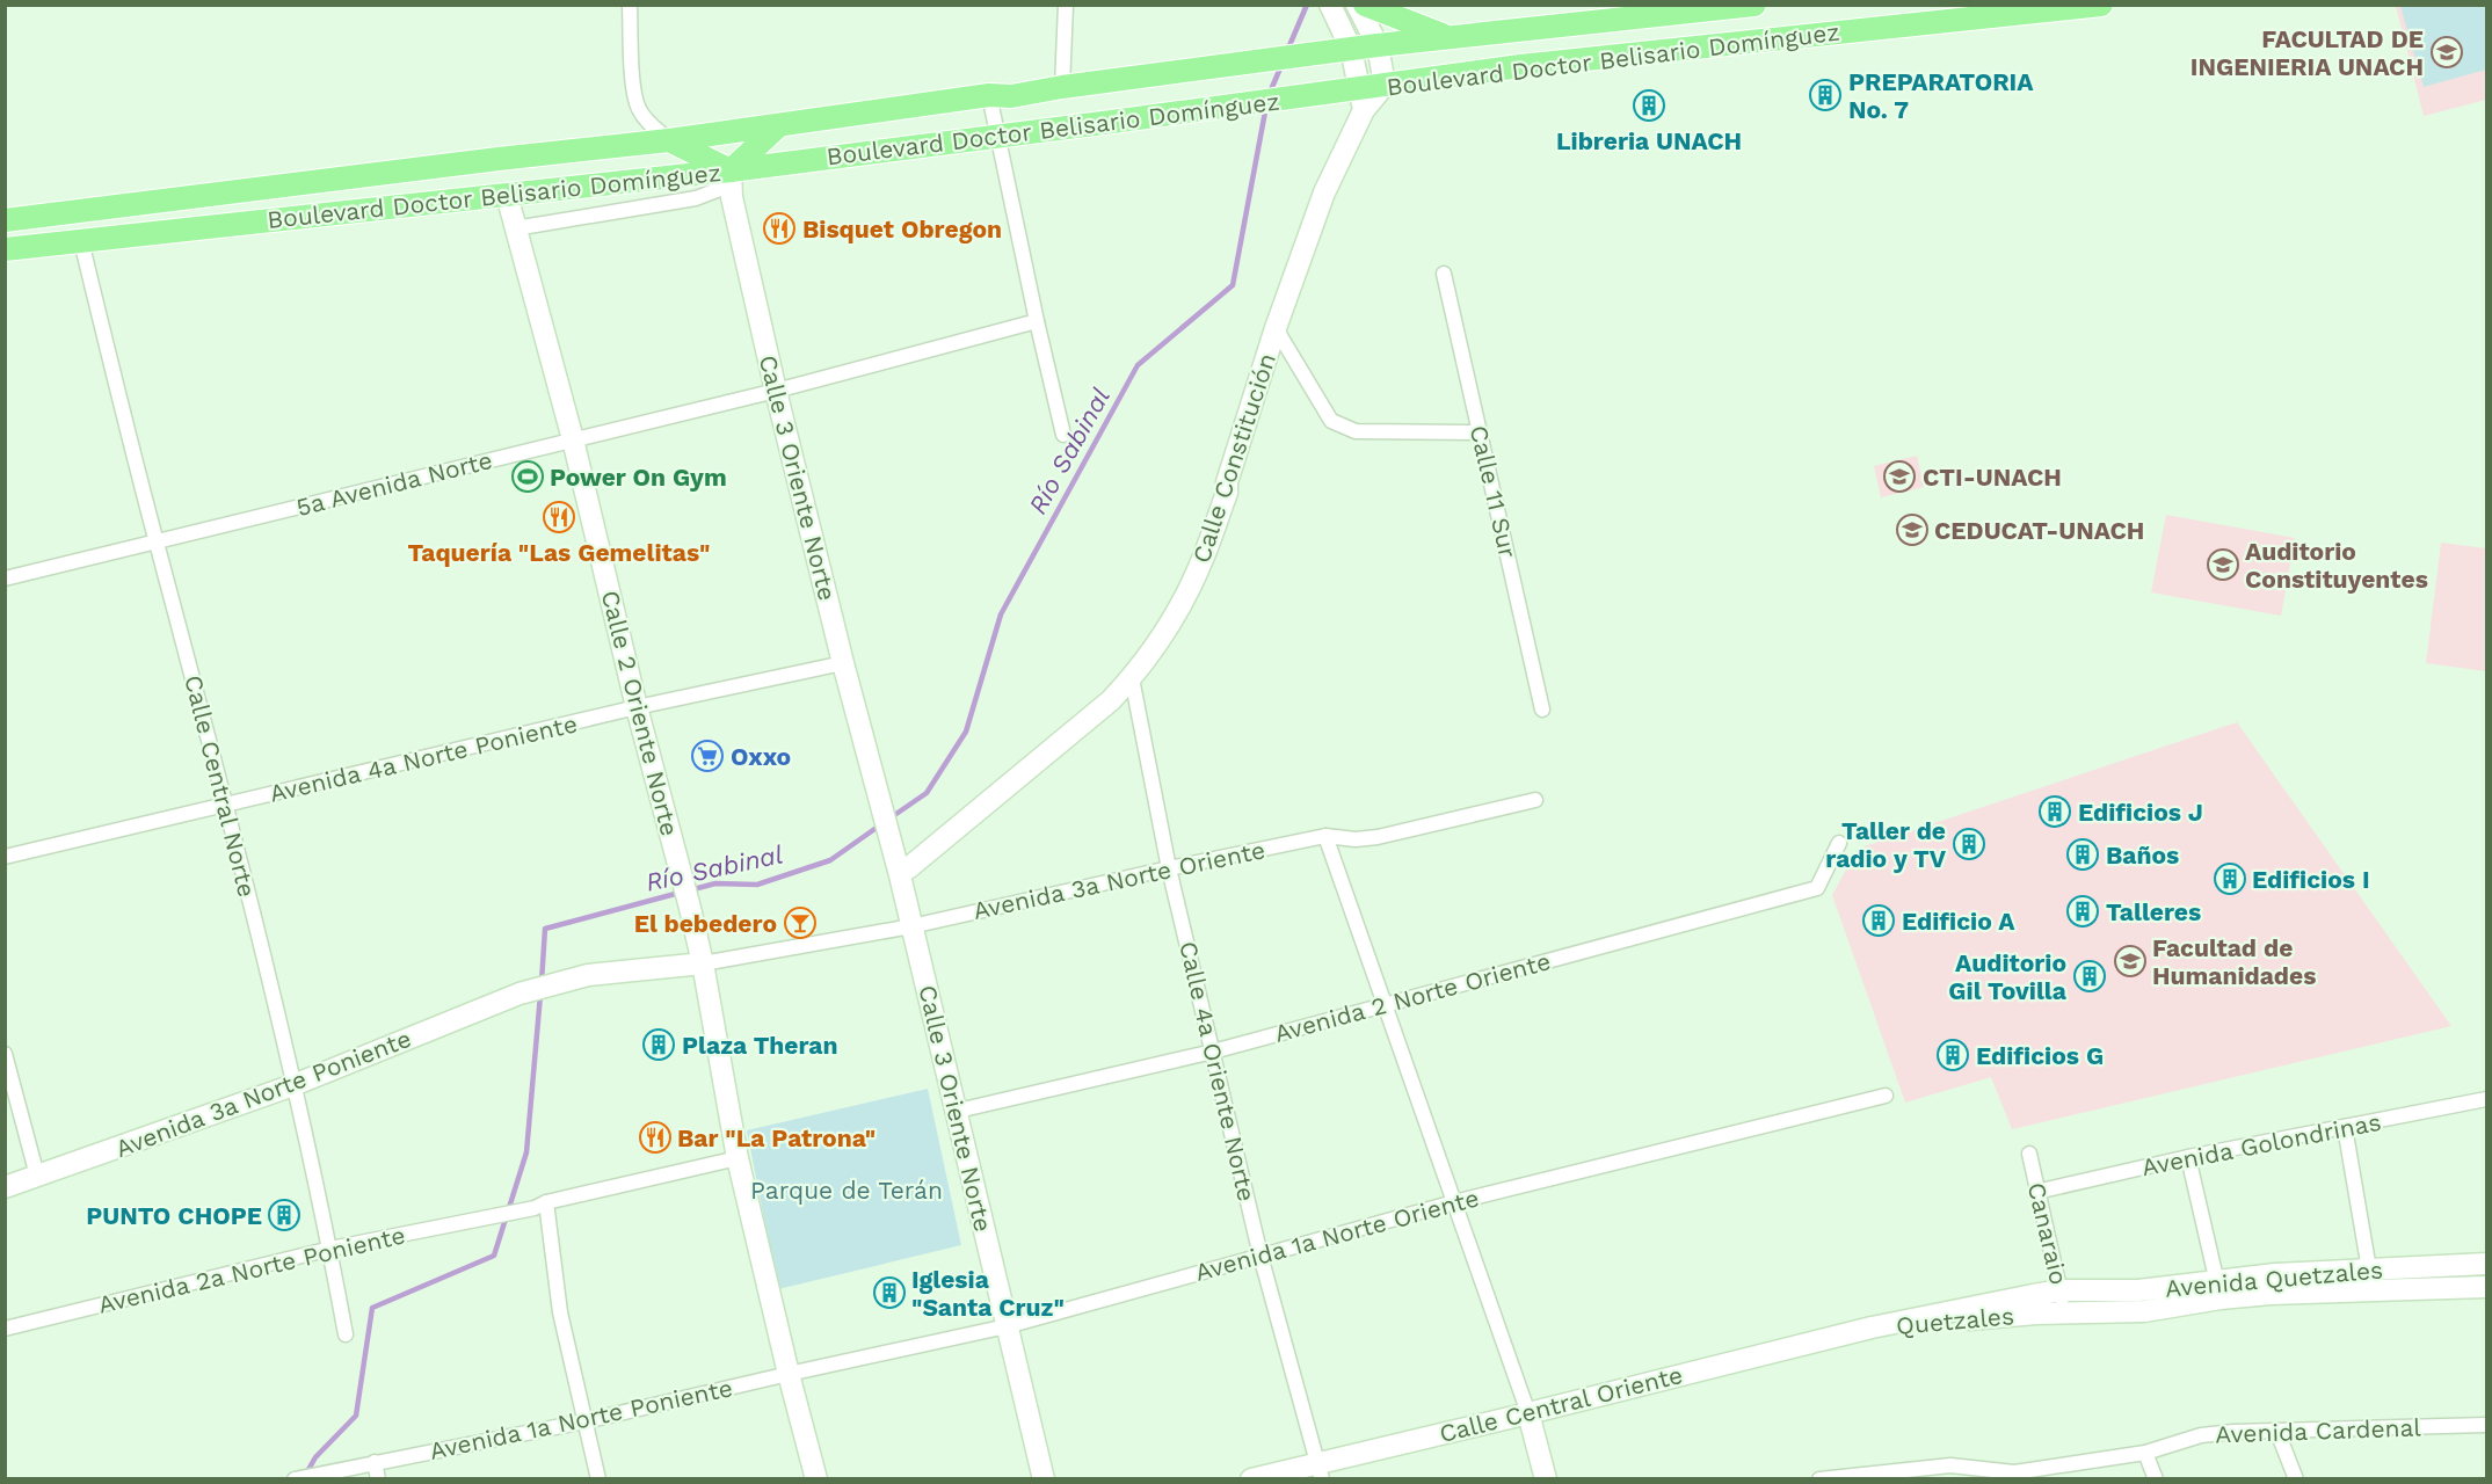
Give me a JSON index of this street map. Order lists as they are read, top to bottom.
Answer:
{
  "streets": {
    "main road": [
      "Boulevard Doctor Belisario Domínguez",
      "Calle Constitución",
      "Calle 3 Oriente Norte",
      "Calle 2 Oriente Norte",
      "Avenida 3a Norte Poniente",
      "Avenida Quetzales",
      "Quetzales",
      "Calle Central Oriente"
    ],
    "street": [
      "5a Avenida Norte",
      "Calle 11 Sur",
      "Avenida 4a Norte Poniente",
      "Calle Central Norte",
      "Avenida 3a Norte Oriente",
      "Avenida 2 Norte Oriente",
      "Calle 4a Oriente Norte",
      "Avenida Golondrinas",
      "Canaraio",
      "Avenida 1a Norte Oriente",
      "Avenida 2a Norte Poniente",
      "Avenida 1a Norte Poniente",
      "Avenida Cardenal"
    ]
  },
  "crossings": [
    ["Boulevard Doctor Belisario Domínguez", "Calle Constitución"],
    ["Boulevard Doctor Belisario Domínguez", "Calle 3 Oriente Norte"],
    ["Boulevard Doctor Belisario Domínguez", "Calle 2 Oriente Norte"],
    ["Boulevard Doctor Belisario Domínguez", "Calle Central Norte"],
    ["Calle Constitución", "Calle 3 Oriente Norte"],
    ["Calle Constitución", "Calle 4a Oriente Norte"],
    ["Calle 3 Oriente Norte", "5a Avenida Norte"],
    ["Calle 3 Oriente Norte", "Avenida 4a Norte Poniente"],
    ["Calle 3 Oriente Norte", "Avenida 3a Norte Oriente"],
    ["Calle 3 Oriente Norte", "Avenida 2 Norte Oriente"],
    ["Calle 3 Oriente Norte", "Avenida 1a Norte Oriente"],
    ["5a Avenida Norte", "Calle 2 Oriente Norte"],
    ["5a Avenida Norte", "Calle Central Norte"],
    ["Calle 2 Oriente Norte", "Avenida 4a Norte Poniente"],
    ["Calle 2 Oriente Norte", "Avenida 3a Norte Oriente"],
    ["Calle 2 Oriente Norte", "Avenida 3a Norte Poniente"],
    ["Calle 2 Oriente Norte", "Avenida 1a Norte Oriente"],
    ["Calle 2 Oriente Norte", "Avenida 1a Norte Poniente"],
    ["Avenida 4a Norte Poniente", "Calle Central Norte"],
    ["Calle Central Norte", "Avenida 3a Norte Poniente"],
    ["Calle Central Norte", "Avenida 2a Norte Poniente"],
    ["Avenida 3a Norte Oriente", "Calle 4a Oriente Norte"],
    ["Avenida 3a Norte Oriente", "Avenida 3a Norte Poniente"],
    ["Avenida 2 Norte Oriente", "Calle 4a Oriente Norte"],
    ["Calle 4a Oriente Norte", "Avenida 1a Norte Oriente"],
    ["Calle 4a Oriente Norte", "Calle Central Oriente"],
    ["Avenida Golondrinas", "Canaraio"],
    ["Canaraio", "Avenida Quetzales"],
    ["Canaraio", "Quetzales"],
    ["Avenida 1a Norte Oriente", "Avenida 1a Norte Poniente"],
    ["Avenida Quetzales", "Quetzales"],
    ["Quetzales", "Calle Central Oriente"]
  ],
  "water": ["Río Sabinal"],
  "parks": ["Parque de Terán"],
  "places": {
    "school or university": [
      "FACULTAD DE INGENIERIA UNACH",
      "CTI-UNACH",
      "CEDUCAT-UNACH",
      "Auditorio Constituyentes",
      "Facultad de Humanidades"
    ],
    "building": [
      "PREPARATORIA No. 7",
      "Libreria UNACH",
      "Edificios J",
      "Taller de radio y TV",
      "Baños",
      "Edificios I",
      "Talleres",
      "Edificio A",
      "Auditorio Gil Tovilla",
      "Plaza Theran",
      "Edificios G",
      "PUNTO CHOPE",
      "Iglesia \"Santa Cruz\""
    ],
    "restaurant": ["Bisquet Obregon", "Taquería \"Las Gemelitas\"", "Bar \"La Patrona\""],
    "sports": ["Power On Gym"],
    "supermarket": ["Oxxo"],
    "bar": ["El bebedero"]
  }
}
